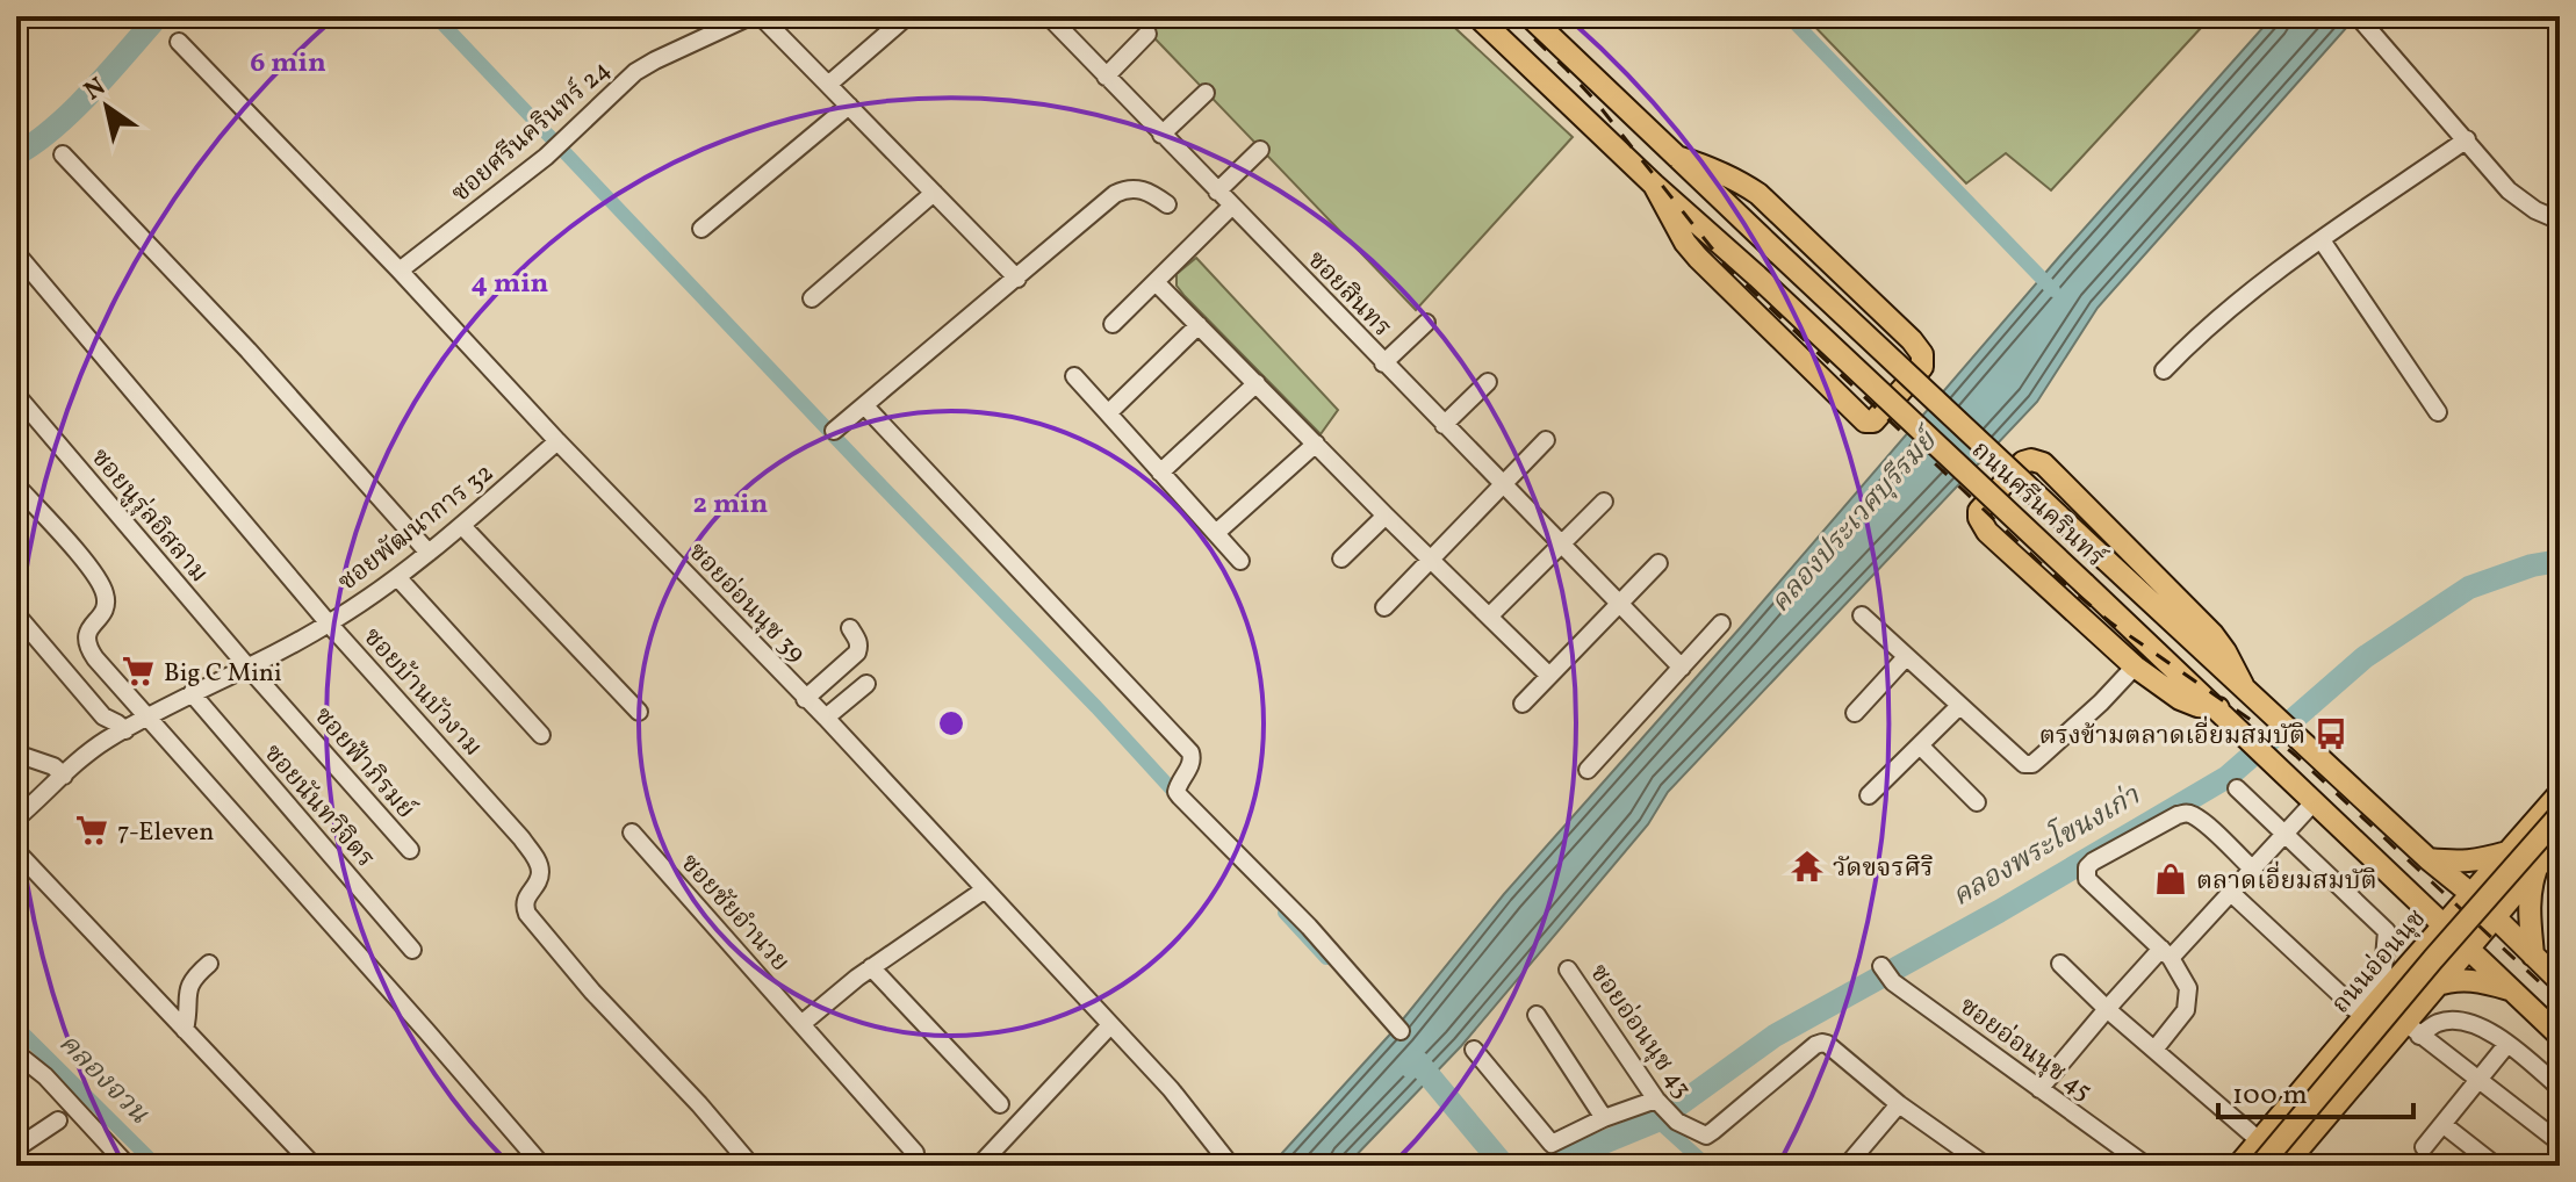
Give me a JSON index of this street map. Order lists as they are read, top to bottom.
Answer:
{
  "streets": {
    "main road": ["ถนนศรีนครินทร์", "ถนนอ่อนนุช"],
    "street": [
      "ซอยศรีนครินทร์ 24",
      "ซอยสินทร",
      "ซอยนูรุ่ลอิสลาม",
      "ซอยพัฒนาการ 32",
      "ซอยอ่อนนุช 39",
      "ซอยบ้านบัวงาม",
      "ซอยฟ้าภิรมย์",
      "ซอยนันทวิจิตร",
      "ซอยชัยอำนวย",
      "ซอยอ่อนนุช 43",
      "ซอยอ่อนนุช 45"
    ]
  },
  "crossings": [
    ["ซอยศรีนครินทร์ 24", "ซอยอ่อนนุช 39"],
    ["ถนนศรีนครินทร์", "ถนนอ่อนนุช"],
    ["ซอยนูรุ่ลอิสลาม", "ซอยพัฒนาการ 32"],
    ["ซอยนูรุ่ลอิสลาม", "ซอยฟ้าภิรมย์"],
    ["ซอยพัฒนาการ 32", "ซอยอ่อนนุช 39"],
    ["ซอยพัฒนาการ 32", "ซอยบ้านบัวงาม"],
    ["ซอยพัฒนาการ 32", "ซอยฟ้าภิรมย์"],
    ["ซอยพัฒนาการ 32", "ซอยนันทวิจิตร"]
  ],
  "water": ["คลองประเวศบุรีรมย์", "คลองพระโขนงเก่า", "คลองจวน"],
  "places": {
    "supermarket": ["Big C Mini", "7-Eleven"],
    "bus stop": ["ตรงข้ามตลาดเอี่ยมสมบัติ"],
    "temple": ["วัดขจรศิริ"],
    "shop": ["ตลาดเอี่ยมสมบัติ"]
  },
  "scale_bar": "100 m",
  "north": "top left",
  "rings": ["6 min", "4 min", "2 min"]
}
